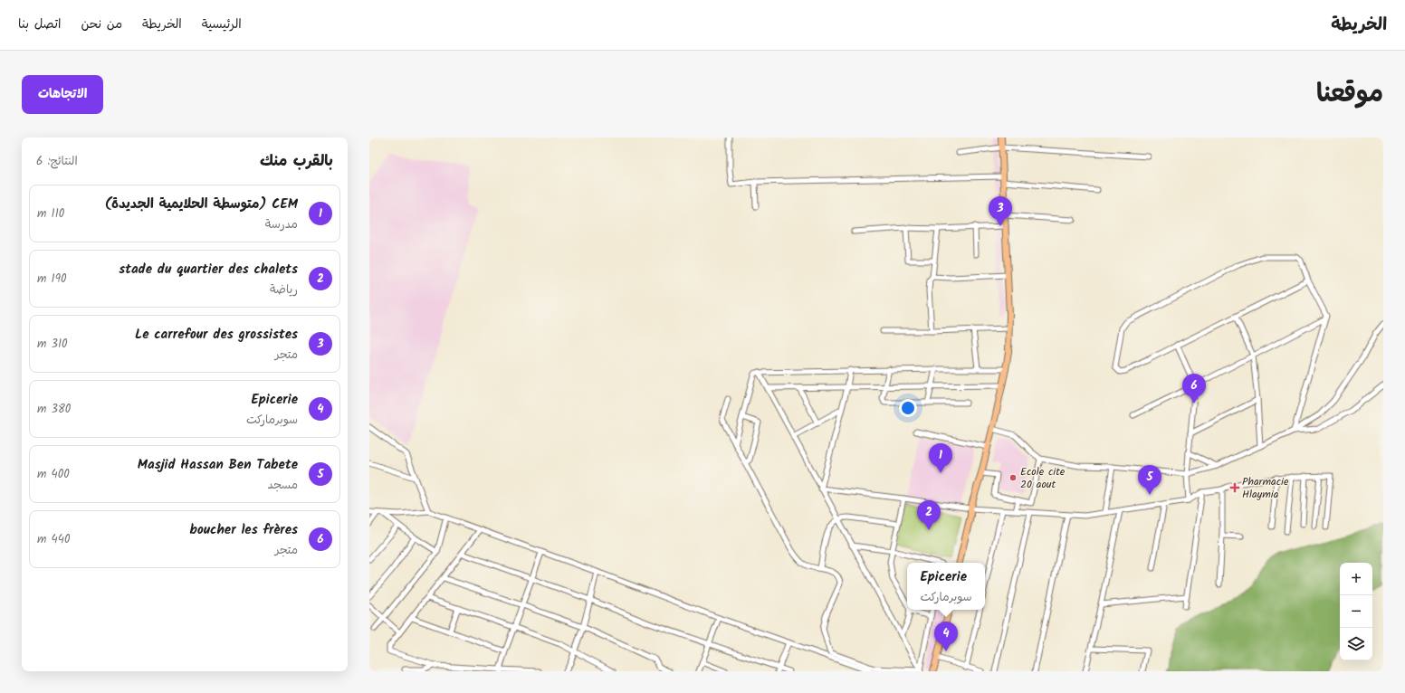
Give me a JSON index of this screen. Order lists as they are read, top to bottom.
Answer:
{
  "places": {
    "other": ["Ecole cite 20 aout"],
    "health": ["Pharmacie Hlaymia"]
  },
  "page": {
    "header": "الخريطة",
    "nav": [
      "الرئيسية",
      "الخريطة",
      "من نحن",
      "اتصل بنا"
    ],
    "title": "موقعنا",
    "buttons": "الاتجاهات",
    "heading": ["بالقرب منك", "النتائج: 6"],
    "list": [
      {
        "mark": "1",
        "name": "CEM (متوسطة الحلايمية الجديدة)",
        "note": "مدرسة",
        "value": "110 m"
      },
      {
        "mark": "2",
        "name": "stade du quartier des chalets",
        "note": "رياضة",
        "value": "190 m"
      },
      {
        "mark": "3",
        "name": "Le carrefour des grossistes",
        "note": "متجر",
        "value": "310 m"
      },
      {
        "mark": "4",
        "name": "Epicerie",
        "note": "سوبرماركت",
        "value": "380 m"
      },
      {
        "mark": "5",
        "name": "Masjid Hassan Ben Tabete",
        "note": "مسجد",
        "value": "400 m"
      },
      {
        "mark": "6",
        "name": "boucher les frères",
        "note": "متجر",
        "value": "440 m"
      }
    ],
    "pins": [
      "3",
      "6",
      "1",
      "5",
      "2",
      "4"
    ],
    "map_buttons": ["+", "−"],
    "popup": ["Epicerie", "سوبرماركت"]
  }
}
